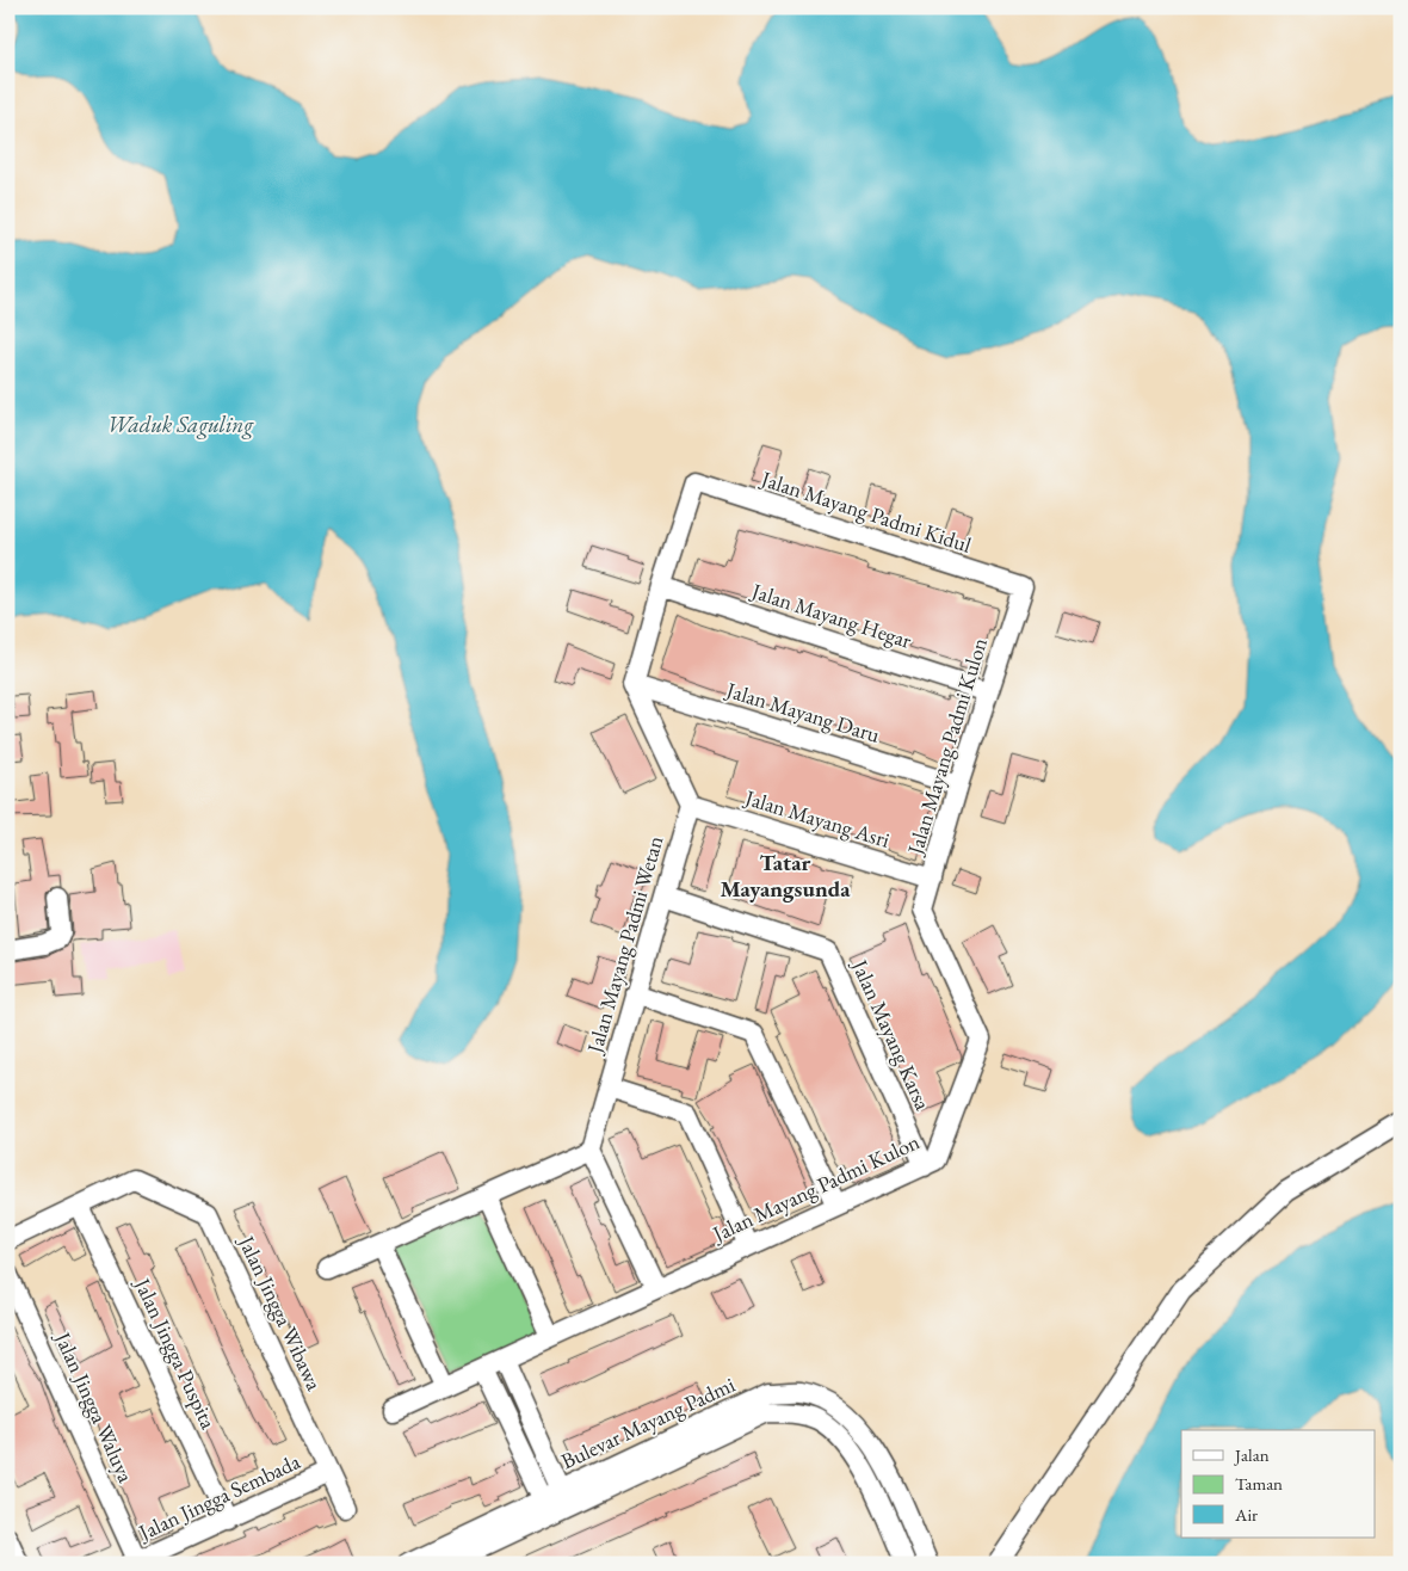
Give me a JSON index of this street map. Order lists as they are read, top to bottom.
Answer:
{
  "streets": {
    "street": [
      "Jalan Mayang Padmi Kidul",
      "Jalan Mayang Hegar",
      "Jalan Mayang Daru",
      "Jalan Mayang Padmi Kulon",
      "Jalan Mayang Asri",
      "Jalan Mayang Padmi Wetan",
      "Jalan Mayang Karsa",
      "Jalan Jingga Wibawa",
      "Jalan Jingga Puspita",
      "Jalan Jingga Waluya",
      "Bulevar Mayang Padmi",
      "Jalan Jingga Sembada"
    ]
  },
  "crossings": [
    ["Jalan Mayang Padmi Kidul", "Jalan Mayang Hegar"],
    ["Jalan Mayang Padmi Kidul", "Jalan Mayang Padmi Kulon"],
    ["Jalan Mayang Hegar", "Jalan Mayang Padmi Kulon"],
    ["Jalan Mayang Daru", "Jalan Mayang Padmi Kulon"],
    ["Jalan Mayang Padmi Kulon", "Jalan Mayang Asri"],
    ["Jalan Mayang Padmi Kulon", "Jalan Mayang Karsa"],
    ["Jalan Mayang Asri", "Jalan Mayang Padmi Wetan"],
    ["Jalan Mayang Padmi Wetan", "Jalan Mayang Karsa"],
    ["Jalan Jingga Wibawa", "Jalan Jingga Puspita"],
    ["Jalan Jingga Wibawa", "Jalan Jingga Sembada"],
    ["Jalan Jingga Puspita", "Jalan Jingga Sembada"],
    ["Jalan Jingga Waluya", "Jalan Jingga Sembada"]
  ],
  "districts": ["Tatar Mayangsunda"],
  "water": ["Waduk Saguling"],
  "legend": ["Jalan", "Taman", "Air"]
}
